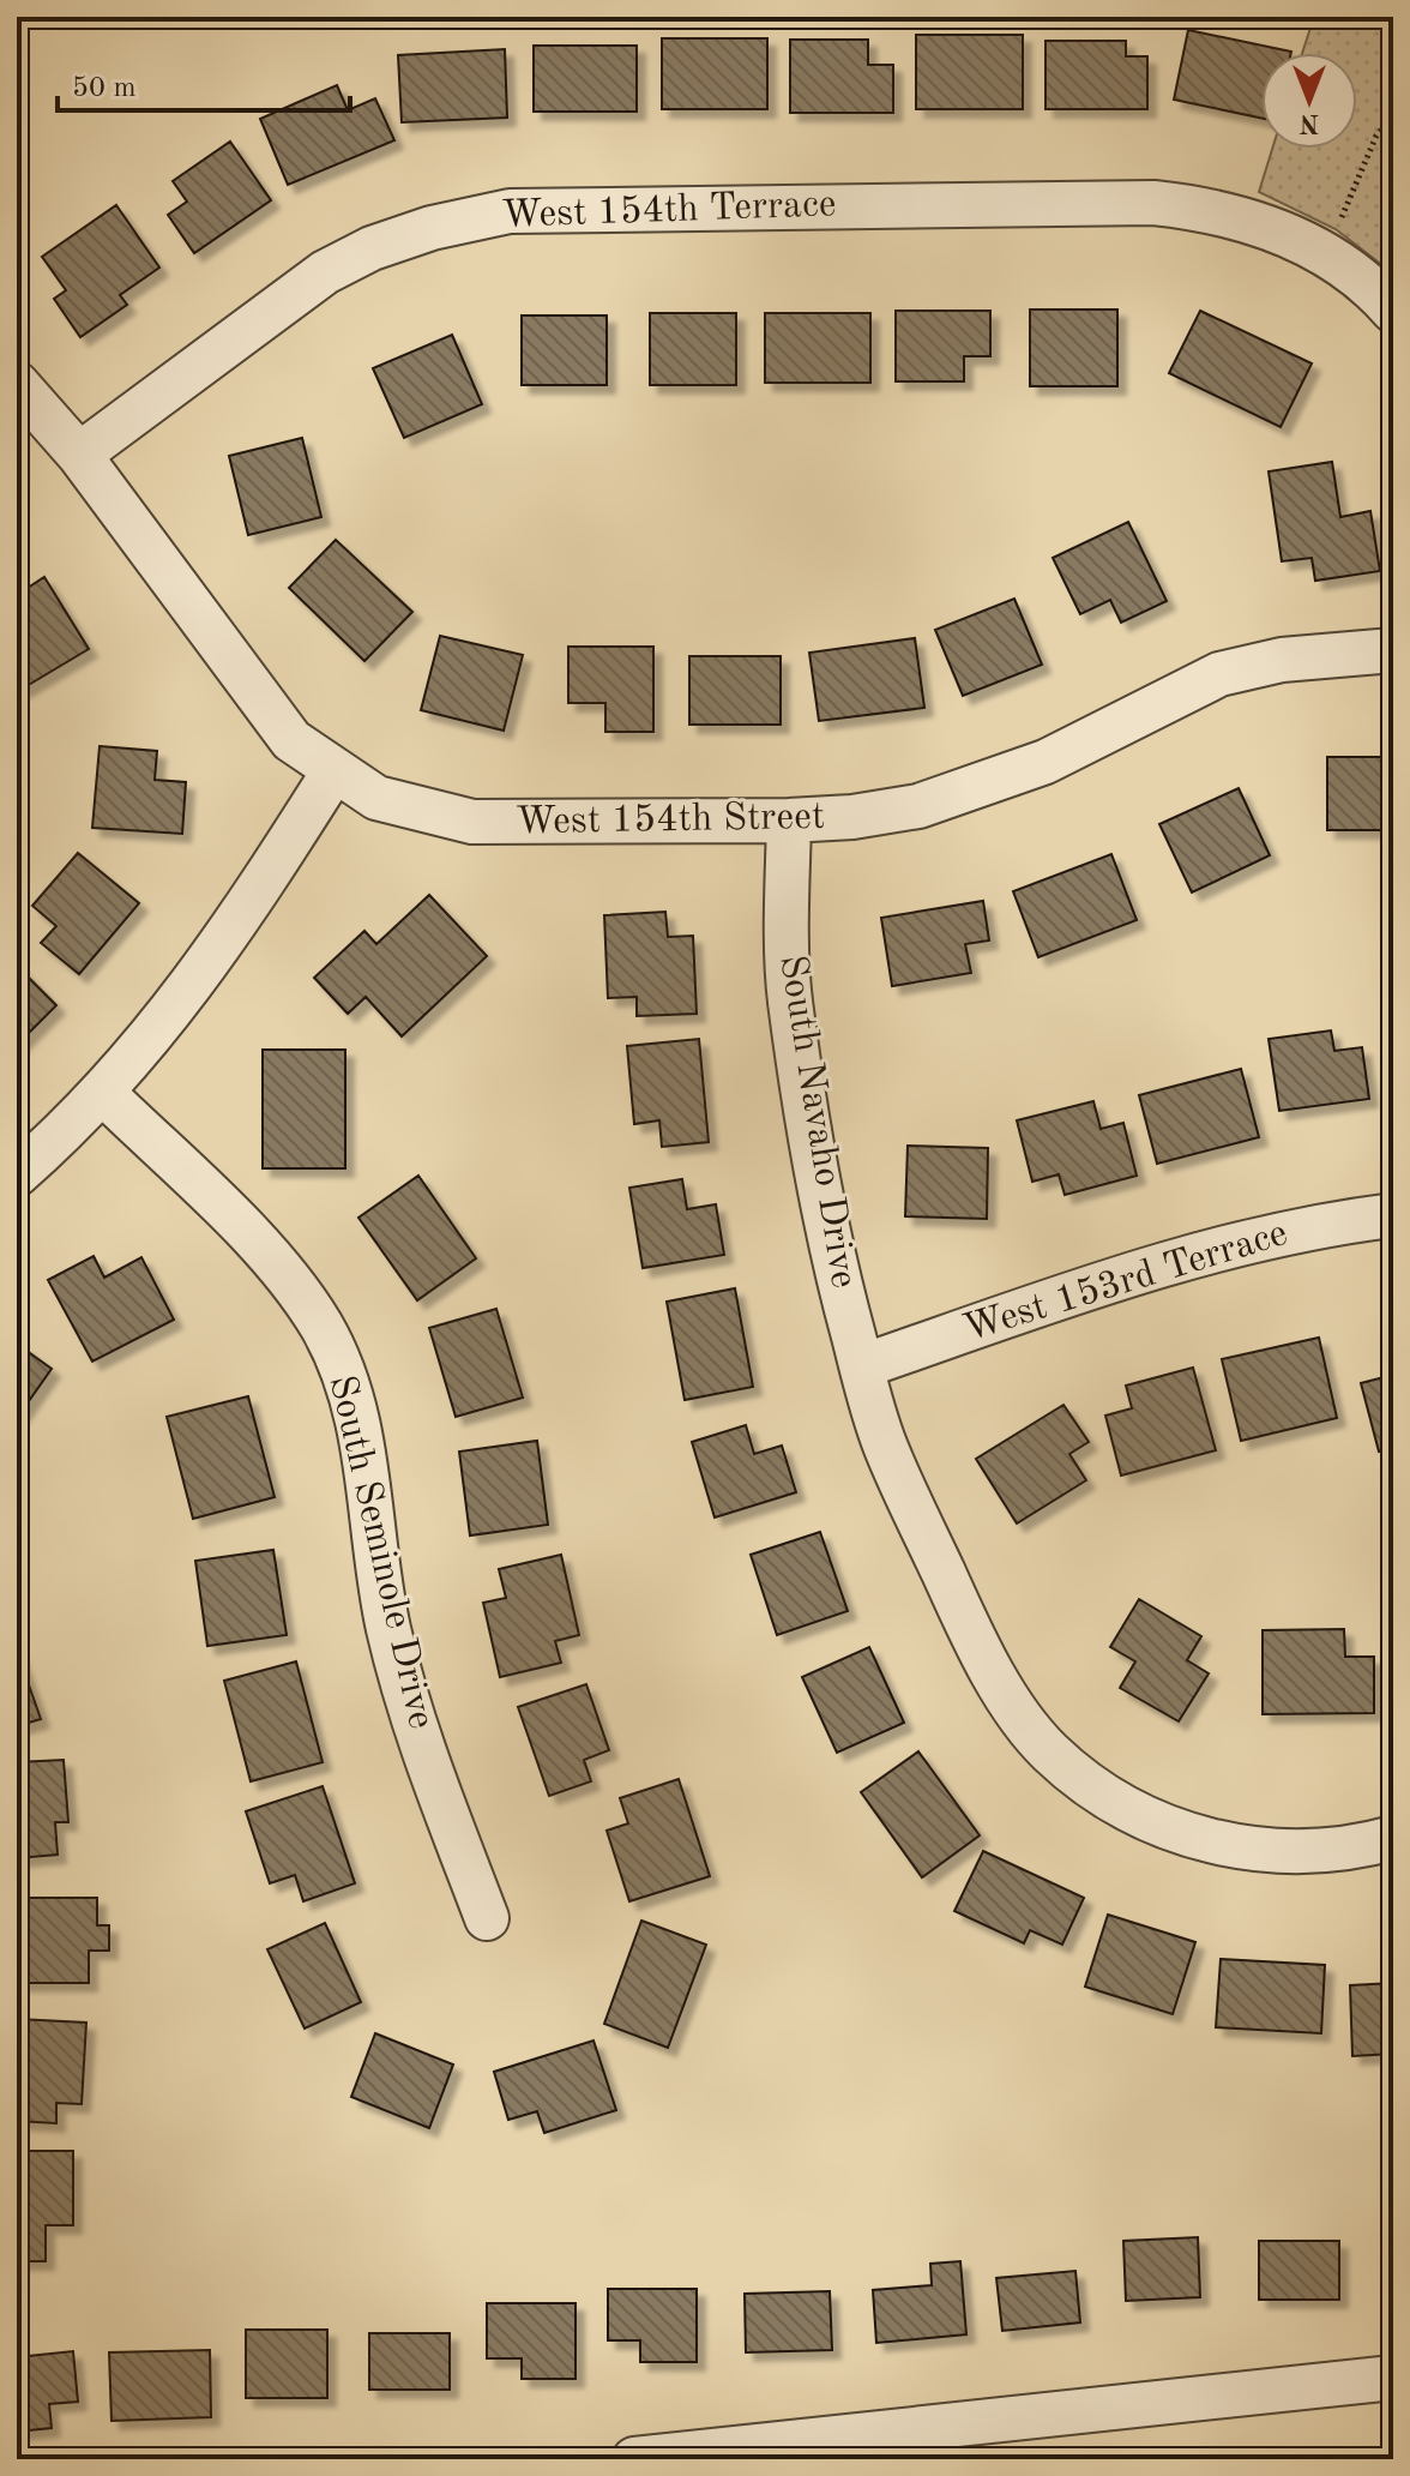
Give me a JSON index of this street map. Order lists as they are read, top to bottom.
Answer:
{
  "streets": {
    "street": [
      "West 154th Terrace",
      "West 154th Street",
      "South Navaho Drive",
      "West 153rd Terrace",
      "South Seminole Drive"
    ]
  },
  "crossings": [
    ["West 154th Terrace", "West 154th Street"],
    ["West 154th Street", "South Navaho Drive"],
    ["South Navaho Drive", "West 153rd Terrace"]
  ],
  "scale_bar": "50 m",
  "north": "bottom"
}
